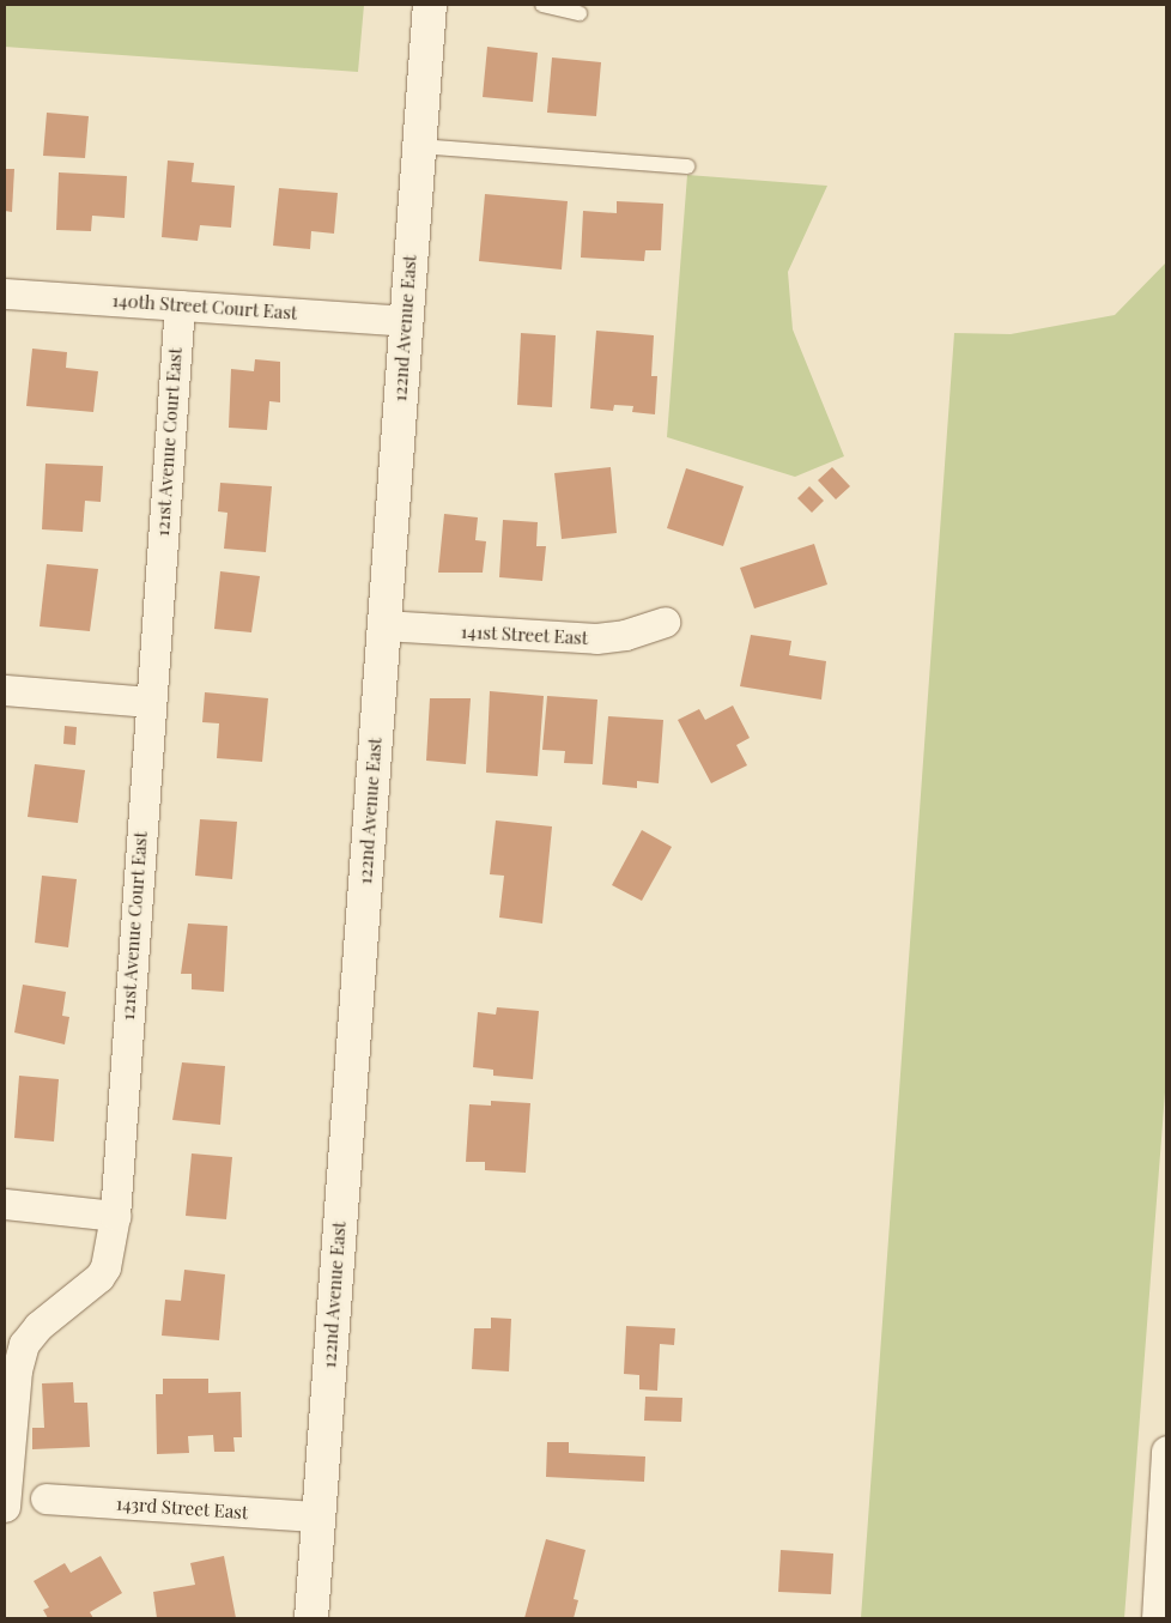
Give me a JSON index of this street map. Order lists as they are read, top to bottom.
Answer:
{
  "streets": {
    "main road": ["122nd Avenue East"],
    "street": [
      "140th Street Court East",
      "121st Avenue Court East",
      "141st Street East",
      "143rd Street East"
    ]
  },
  "crossings": [
    ["140th Street Court East", "122nd Avenue East"],
    ["140th Street Court East", "121st Avenue Court East"],
    ["122nd Avenue East", "141st Street East"],
    ["122nd Avenue East", "143rd Street East"]
  ]
}
